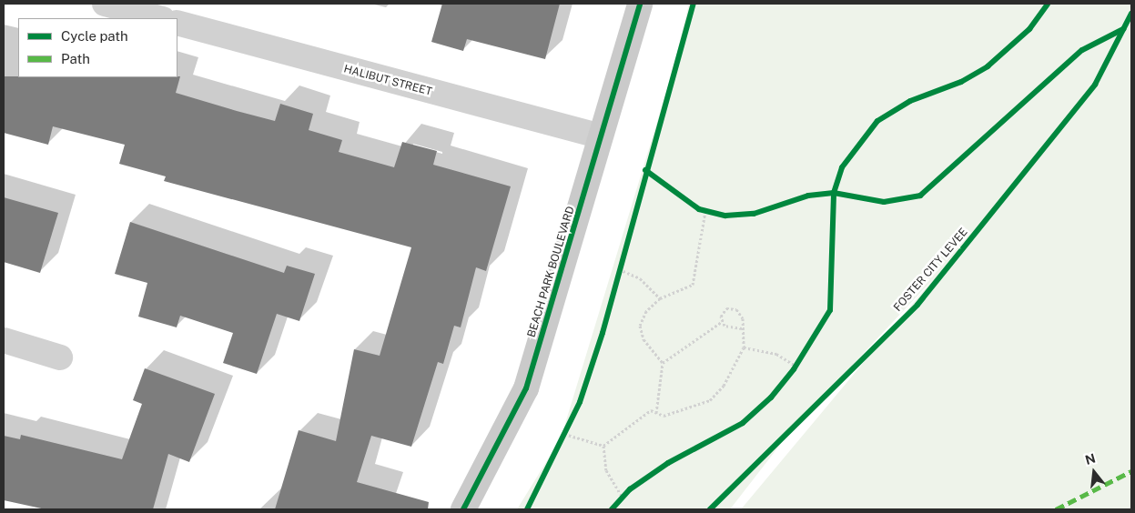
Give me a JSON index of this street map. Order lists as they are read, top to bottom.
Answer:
{
  "streets": {
    "main road": ["BEACH PARK BOULEVARD"],
    "street": ["HALIBUT STREET"],
    "cycle path": ["FOSTER CITY LEVEE"]
  },
  "crossings": [
    ["HALIBUT STREET", "BEACH PARK BOULEVARD"]
  ],
  "legend": ["Cycle path", "Path"],
  "north": "top"
}
